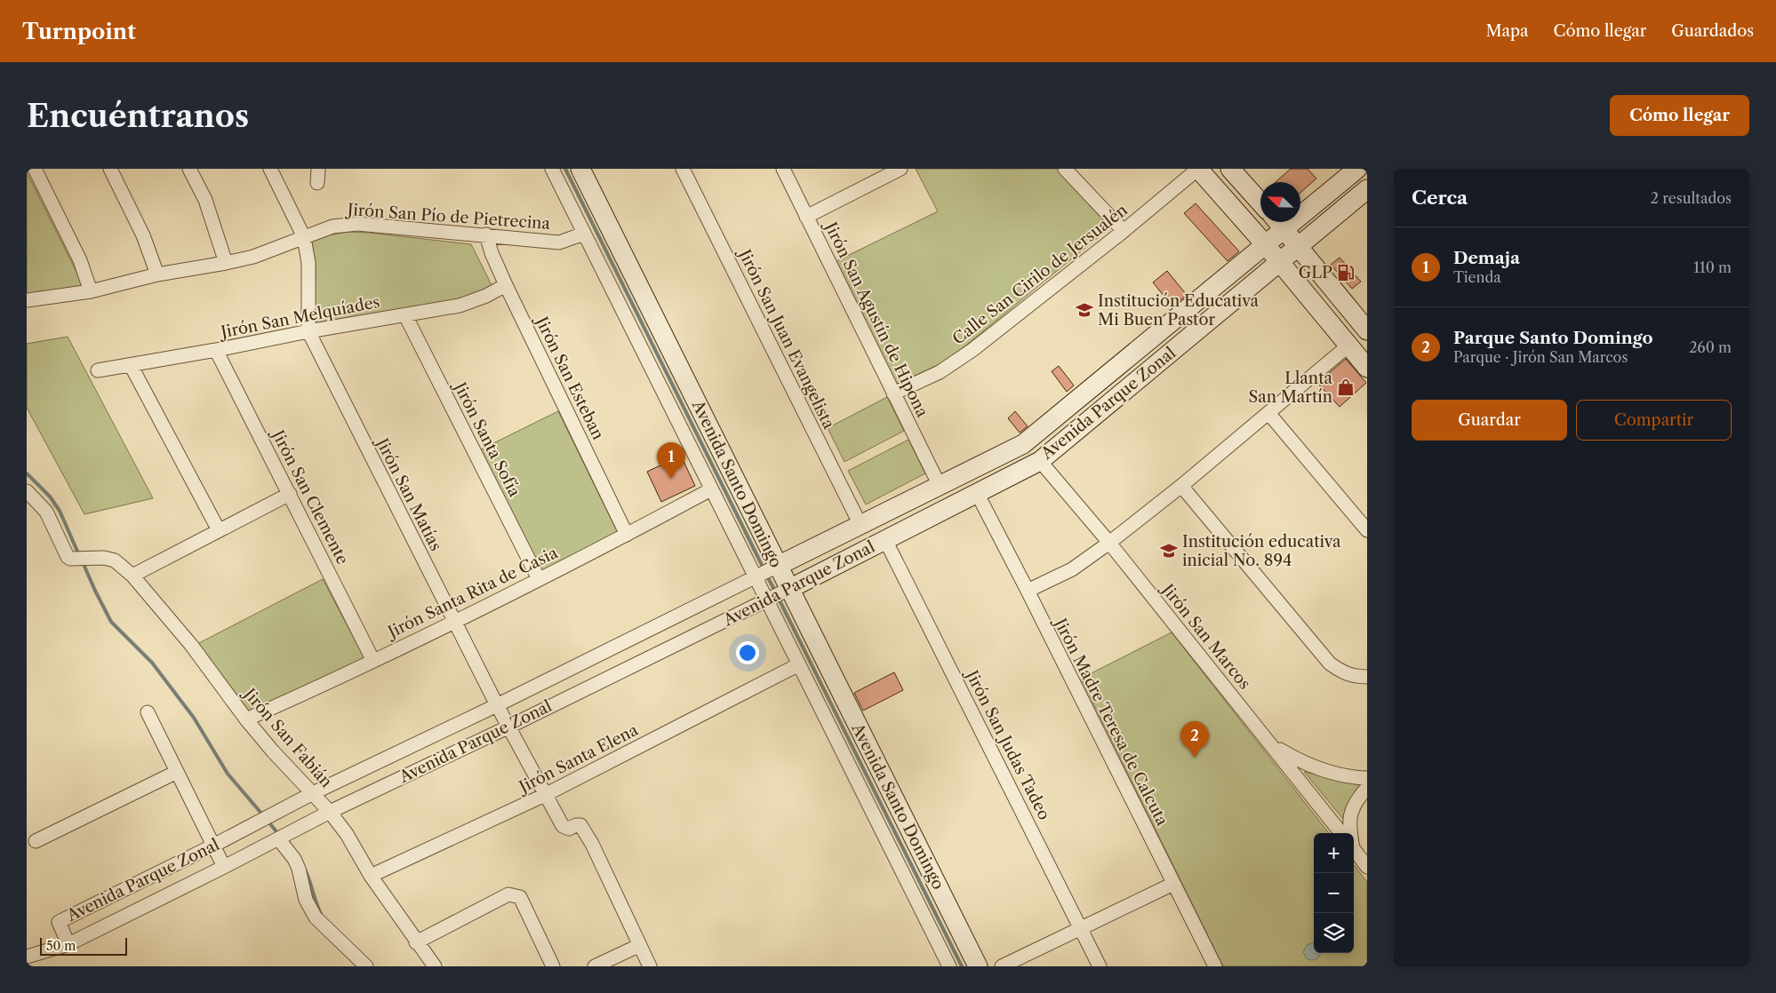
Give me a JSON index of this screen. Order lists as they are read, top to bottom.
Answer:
{
  "streets": {
    "main road": ["Avenida Parque Zonal", "Avenida Santo Domingo"],
    "street": [
      "Jirón San Pío de Pietrecina",
      "Calle San Cirilo de Jersualén",
      "Jirón San Melquíades",
      "Jirón San Agustín de Hipona",
      "Jirón San Juan Evangelista",
      "Jirón San Esteban",
      "Jirón Santa Sofía",
      "Jirón San Matías",
      "Jirón San Clemente",
      "Jirón Santa Rita de Casia",
      "Jirón San Marcos",
      "Jirón Madre Teresa de Calcuta",
      "Jirón San Fabián",
      "Jirón San Judas Tadeo",
      "Jirón Santa Elena"
    ]
  },
  "crossings": [
    ["Jirón San Pío de Pietrecina", "Jirón San Esteban"],
    ["Jirón San Pío de Pietrecina", "Avenida Santo Domingo"],
    ["Jirón San Pío de Pietrecina", "Jirón San Matías"],
    ["Calle San Cirilo de Jersualén", "Jirón San Agustín de Hipona"],
    ["Jirón San Melquíades", "Jirón San Esteban"],
    ["Jirón San Melquíades", "Jirón Santa Sofía"],
    ["Jirón San Melquíades", "Jirón San Matías"],
    ["Jirón San Melquíades", "Jirón San Clemente"],
    ["Jirón San Agustín de Hipona", "Avenida Parque Zonal"],
    ["Jirón San Juan Evangelista", "Avenida Parque Zonal"],
    ["Jirón San Esteban", "Jirón Santa Rita de Casia"],
    ["Avenida Parque Zonal", "Avenida Santo Domingo"],
    ["Avenida Parque Zonal", "Jirón San Matías"],
    ["Avenida Parque Zonal", "Jirón San Marcos"],
    ["Avenida Parque Zonal", "Jirón Madre Teresa de Calcuta"],
    ["Avenida Parque Zonal", "Jirón San Fabián"],
    ["Avenida Parque Zonal", "Jirón San Judas Tadeo"],
    ["Jirón Santa Sofía", "Jirón Santa Rita de Casia"],
    ["Avenida Santo Domingo", "Jirón Santa Rita de Casia"],
    ["Avenida Santo Domingo", "Jirón Santa Elena"],
    ["Jirón San Matías", "Jirón Santa Rita de Casia"],
    ["Jirón San Matías", "Jirón Santa Elena"],
    ["Jirón San Clemente", "Jirón Santa Rita de Casia"],
    ["Jirón Santa Rita de Casia", "Jirón San Fabián"],
    ["Jirón San Fabián", "Jirón Santa Elena"]
  ],
  "places": {
    "fuel station": ["GLP"],
    "school or university": ["Institución Educativa Mi Buen Pastor", "Institución educativa inicial No. 894"],
    "shop": ["Llanta San Martín"]
  },
  "scale_bar": "50 m",
  "north": "top left",
  "page": {
    "header": "Turnpoint",
    "nav": ["Mapa", "Cómo llegar", "Guardados"],
    "buttons": [
      "Cómo llegar",
      ["Guardar", "Compartir"]
    ],
    "title": "Encuéntranos",
    "heading": ["Cerca", "2 resultados"],
    "list": [
      {
        "mark": "1",
        "name": "Demaja",
        "note": "Tienda",
        "value": "110 m"
      },
      {
        "mark": "2",
        "name": "Parque Santo Domingo",
        "note": "Parque · Jirón San Marcos",
        "value": "260 m"
      }
    ],
    "pins": ["1", "2"],
    "map_buttons": ["+", "−"],
    "scale": "50 m"
  }
}
